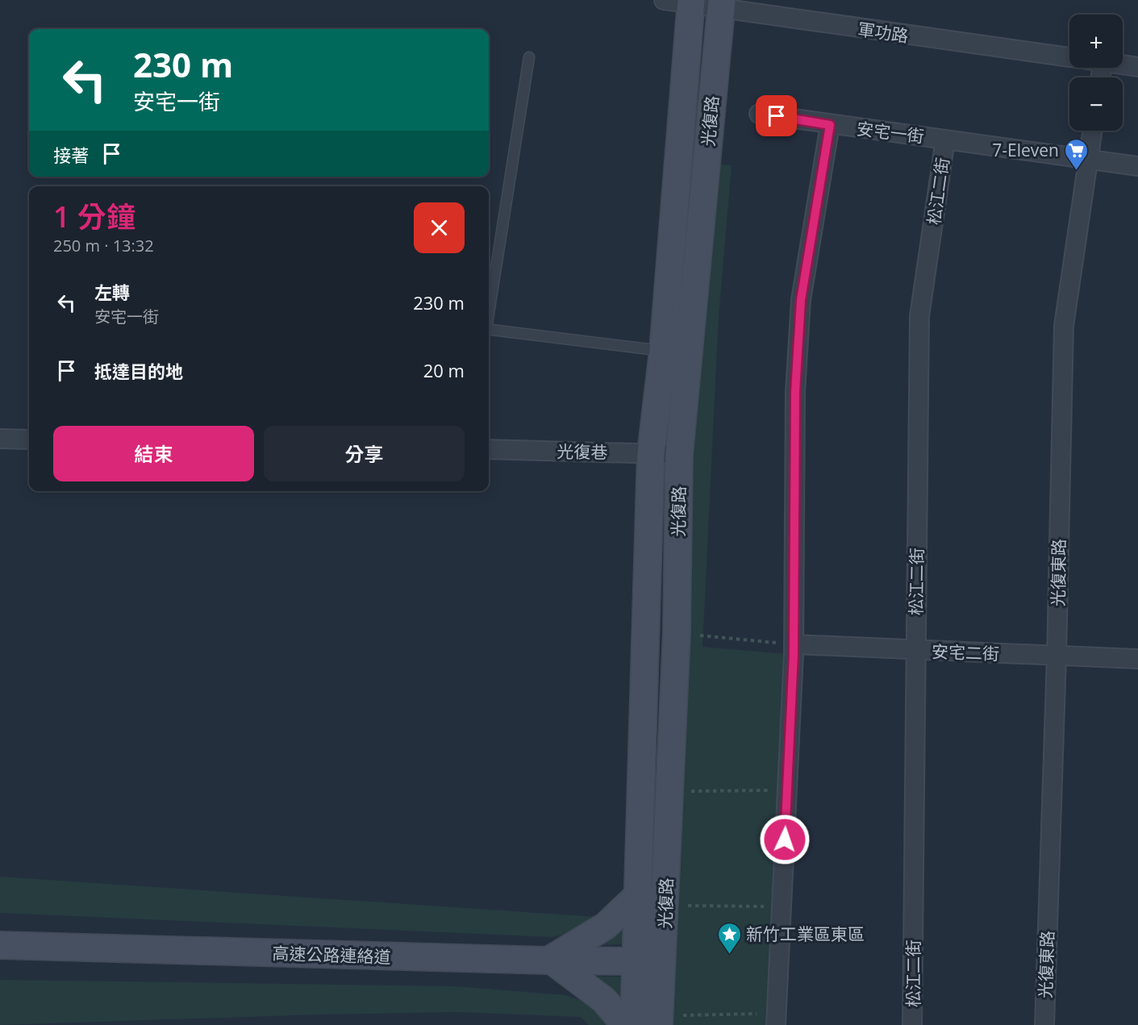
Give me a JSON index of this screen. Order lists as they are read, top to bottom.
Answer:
{
  "streets": {
    "street": [
      "軍功路",
      "光復路",
      "安宅一街",
      "松江二街",
      "光復巷",
      "光復東路",
      "安宅二街",
      "高速公路連絡道"
    ]
  },
  "crossings": [
    ["軍功路", "光復路"],
    ["光復路", "光復巷"],
    ["光復路", "高速公路連絡道"],
    ["安宅一街", "松江二街"],
    ["安宅一街", "光復東路"],
    ["松江二街", "安宅二街"],
    ["光復東路", "安宅二街"]
  ],
  "places": {
    "supermarket": ["7-Eleven"],
    "place": ["新竹工業區東區"]
  },
  "page": {
    "map_buttons": ["+", "−"],
    "turn": ["230 m", "安宅一街"],
    "then": "接著",
    "heading": ["1 分鐘", "250 m · 13:32"],
    "list": [
      {
        "name": "左轉",
        "note": "安宅一街",
        "value": "230 m"
      },
      {
        "name": "抵達目的地",
        "value": "20 m"
      }
    ],
    "buttons": ["結束", "分享"]
  }
}
